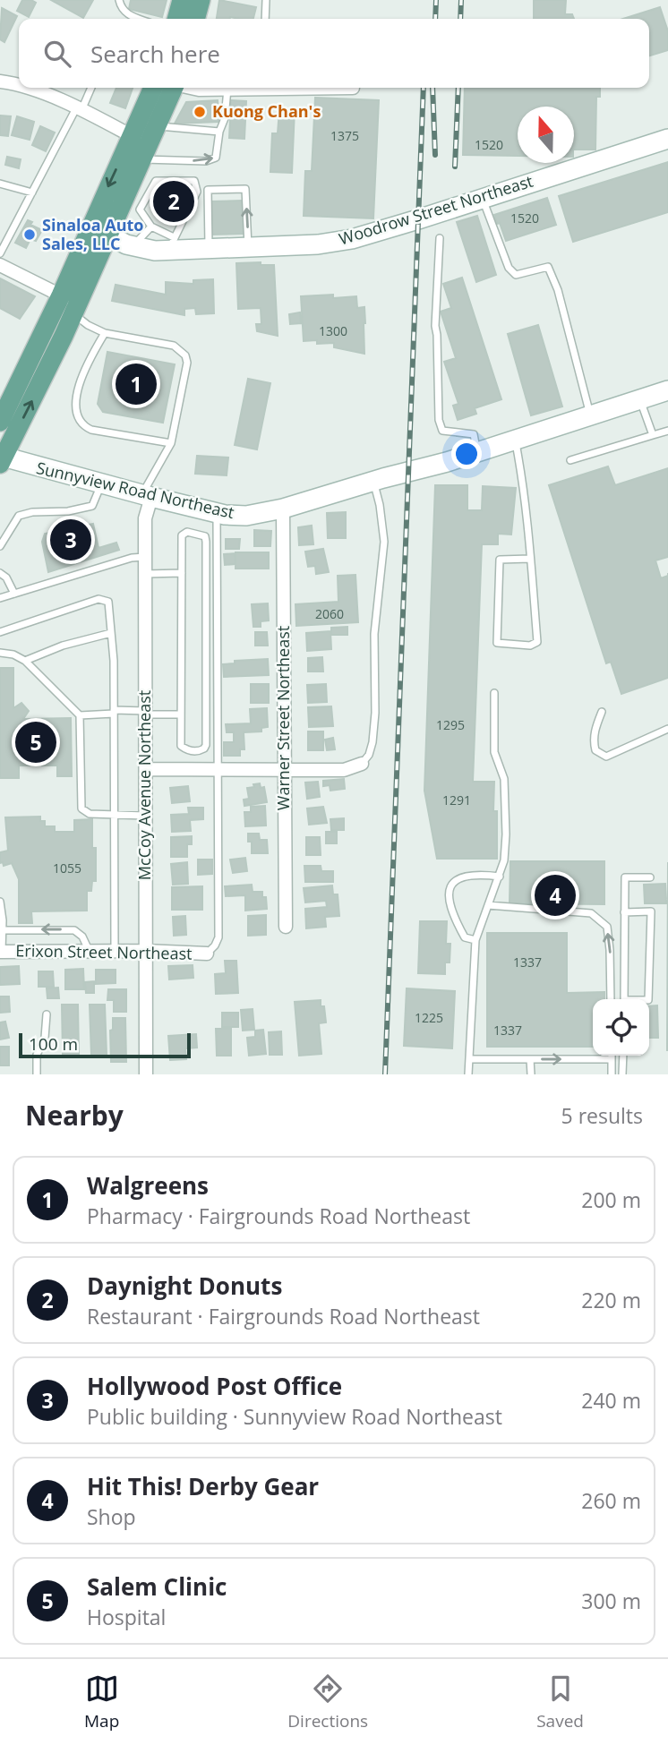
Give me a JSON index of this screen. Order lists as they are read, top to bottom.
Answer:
{
  "streets": {
    "main road": ["Woodrow Street Northeast", "Sunnyview Road Northeast"],
    "street": ["Warner Street Northeast", "McCoy Avenue Northeast", "Erixon Street Northeast"]
  },
  "crossings": [
    ["Sunnyview Road Northeast", "Warner Street Northeast"],
    ["Sunnyview Road Northeast", "McCoy Avenue Northeast"],
    ["McCoy Avenue Northeast", "Erixon Street Northeast"]
  ],
  "places": ["Kuong Chan's", "Sinaloa Auto Sales, LLC"],
  "house_numbers": [
    "1375",
    "1520",
    "1520",
    "1300",
    "2060",
    "1295",
    "1291",
    "1055",
    "1337",
    "1225",
    "1337"
  ],
  "scale_bar": "100 m",
  "north": "top",
  "page": {
    "search": "Search here",
    "pins": [
      "2",
      "1",
      "3",
      "5",
      "4"
    ],
    "scale": "100 m",
    "heading": ["Nearby", "5 results"],
    "list": [
      {
        "mark": "1",
        "name": "Walgreens",
        "note": "Pharmacy · Fairgrounds Road Northeast",
        "value": "200 m"
      },
      {
        "mark": "2",
        "name": "Daynight Donuts",
        "note": "Restaurant · Fairgrounds Road Northeast",
        "value": "220 m"
      },
      {
        "mark": "3",
        "name": "Hollywood Post Office",
        "note": "Public building · Sunnyview Road Northeast",
        "value": "240 m"
      },
      {
        "mark": "4",
        "name": "Hit This! Derby Gear",
        "note": "Shop",
        "value": "260 m"
      },
      {
        "mark": "5",
        "name": "Salem Clinic",
        "note": "Hospital",
        "value": "300 m"
      }
    ],
    "nav": ["Map", "Directions", "Saved"]
  }
}
